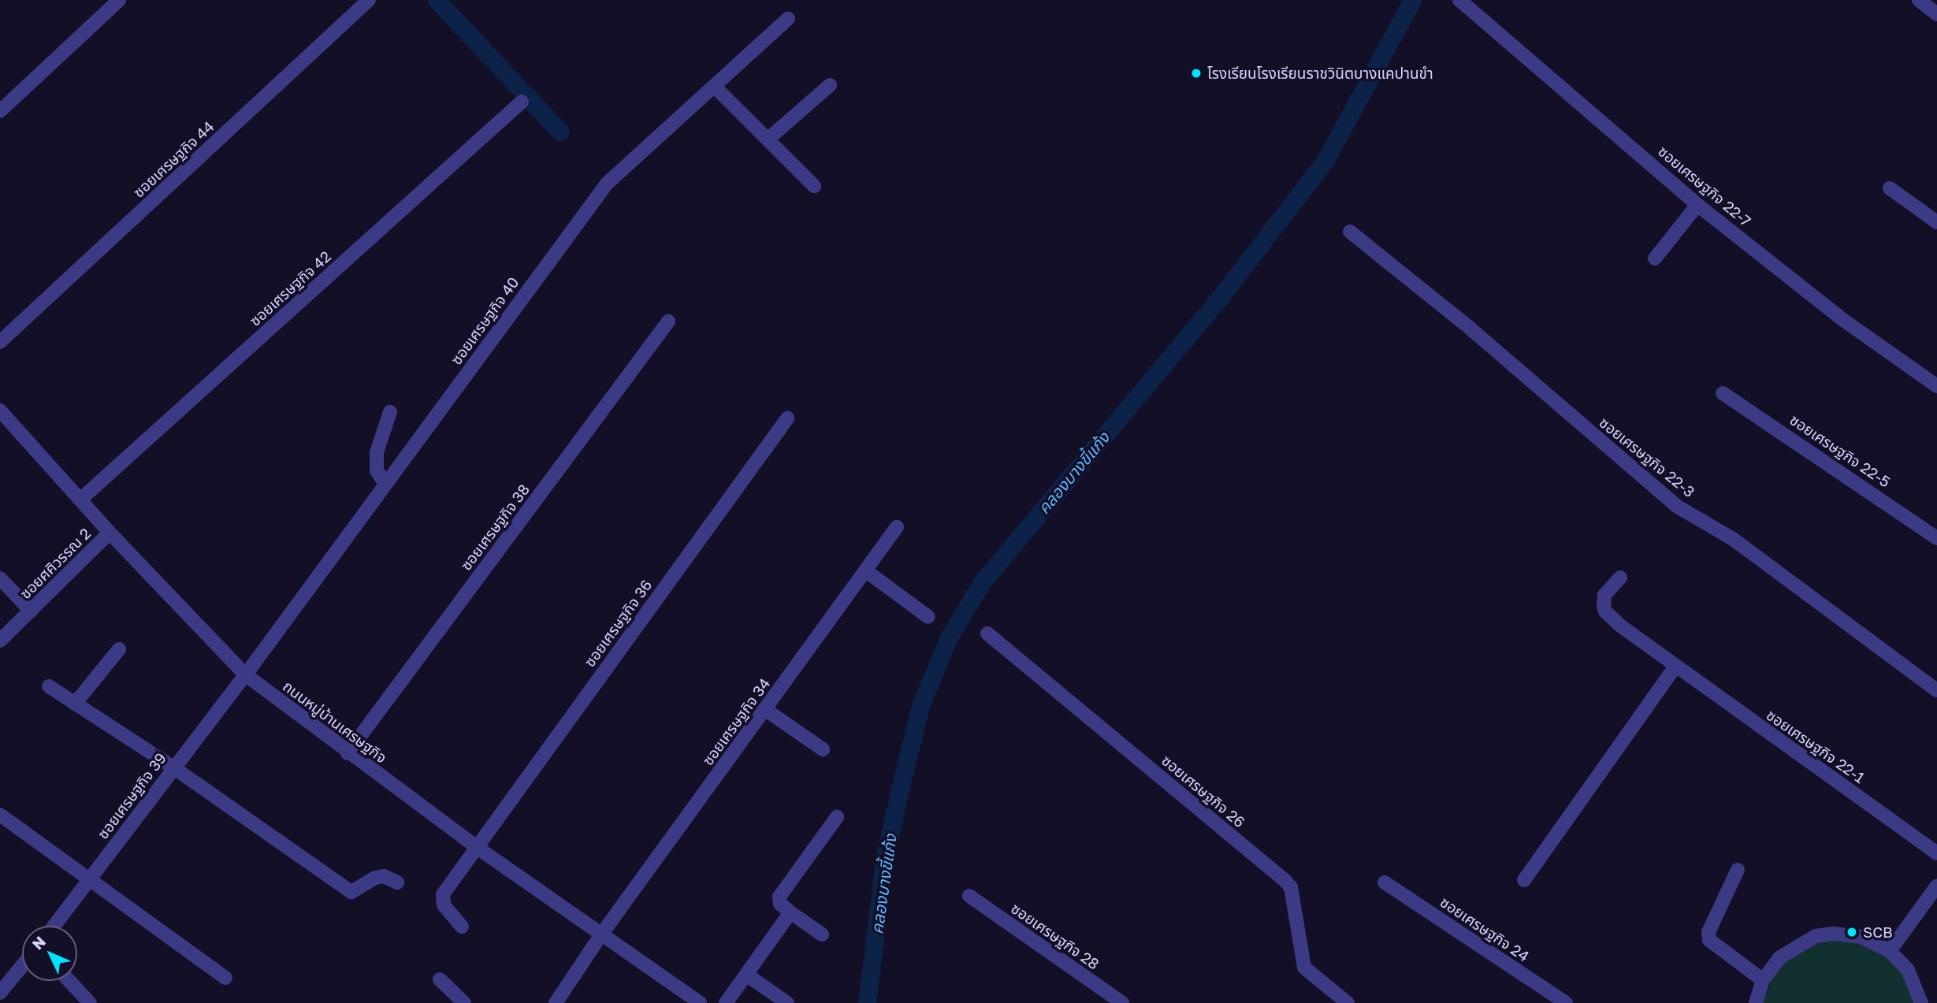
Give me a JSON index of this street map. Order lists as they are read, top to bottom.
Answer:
{
  "streets": {
    "street": [
      "ซอยเศรษฐกิจ 44",
      "ซอยเศรษฐกิจ 22-7",
      "ซอยเศรษฐกิจ 42",
      "ซอยเศรษฐกิจ 40",
      "ซอยเศรษฐกิจ 22-5",
      "ซอยเศรษฐกิจ 22-3",
      "ซอยเศรษฐกิจ 38",
      "ซอยศศิวรรณ 2",
      "ซอยเศรษฐกิจ 36",
      "ถนนหมู่บ้านเศรษฐกิจ",
      "ซอยเศรษฐกิจ 34",
      "ซอยเศรษฐกิจ 22-1",
      "ซอยเศรษฐกิจ 26",
      "ซอยเศรษฐกิจ 39",
      "ซอยเศรษฐกิจ 24",
      "ซอยเศรษฐกิจ 28"
    ]
  },
  "crossings": [
    ["ซอยเศรษฐกิจ 42", "ถนนหมู่บ้านเศรษฐกิจ"],
    ["ซอยเศรษฐกิจ 40", "ถนนหมู่บ้านเศรษฐกิจ"],
    ["ซอยเศรษฐกิจ 40", "ซอยเศรษฐกิจ 39"],
    ["ซอยเศรษฐกิจ 38", "ถนนหมู่บ้านเศรษฐกิจ"],
    ["ซอยศศิวรรณ 2", "ถนนหมู่บ้านเศรษฐกิจ"],
    ["ซอยเศรษฐกิจ 36", "ถนนหมู่บ้านเศรษฐกิจ"],
    ["ถนนหมู่บ้านเศรษฐกิจ", "ซอยเศรษฐกิจ 34"],
    ["ถนนหมู่บ้านเศรษฐกิจ", "ซอยเศรษฐกิจ 39"]
  ],
  "water": ["คลองบางขี้แก้ง"],
  "places": ["โรงเรียนโรงเรียนราชวินิตบางแคปานขำ", "SCB"],
  "north": "top left"
}
